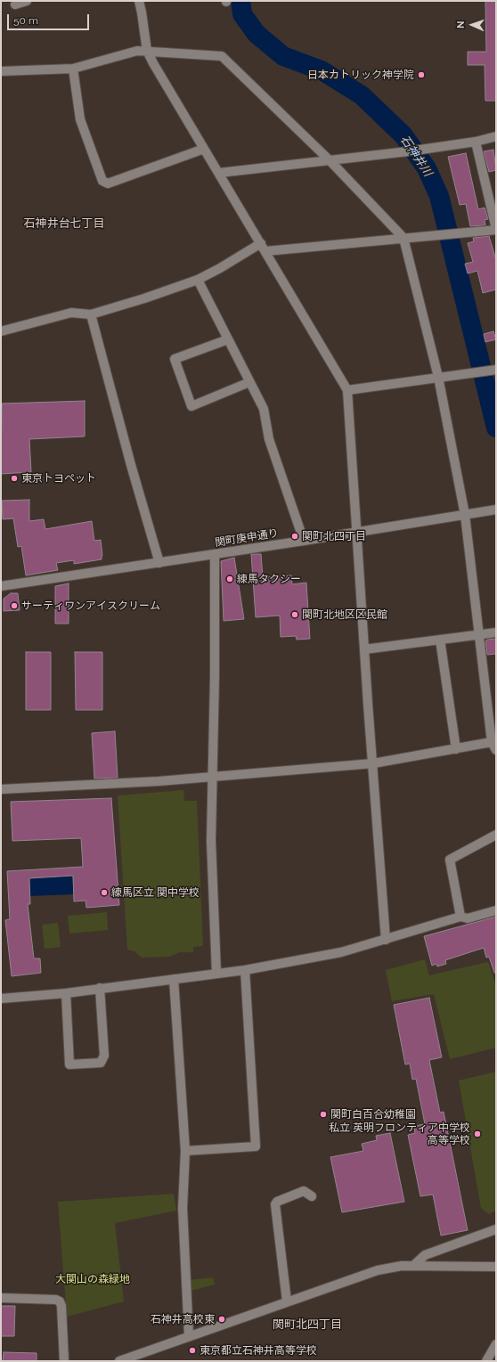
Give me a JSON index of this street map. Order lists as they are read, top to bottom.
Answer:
{
  "streets": {
    "street": ["関町庚申通り"]
  },
  "districts": ["石神井台七丁目", "関町北四丁目"],
  "water": ["石神井川"],
  "parks": ["大関山の森緑地"],
  "places": [
    "日本カトリック神学院",
    "東京トヨペット",
    "関町北四丁目",
    "練馬タクシー",
    "サーティワンアイスクリーム",
    "関町北地区区民館",
    "練馬区立 関中学校",
    "関町白百合幼稚園",
    "私立 英明フロンティア中学校 高等学校",
    "石神井高校東",
    "東京都立石神井高等学校"
  ],
  "scale_bar": "50 m",
  "north": "left"
}
